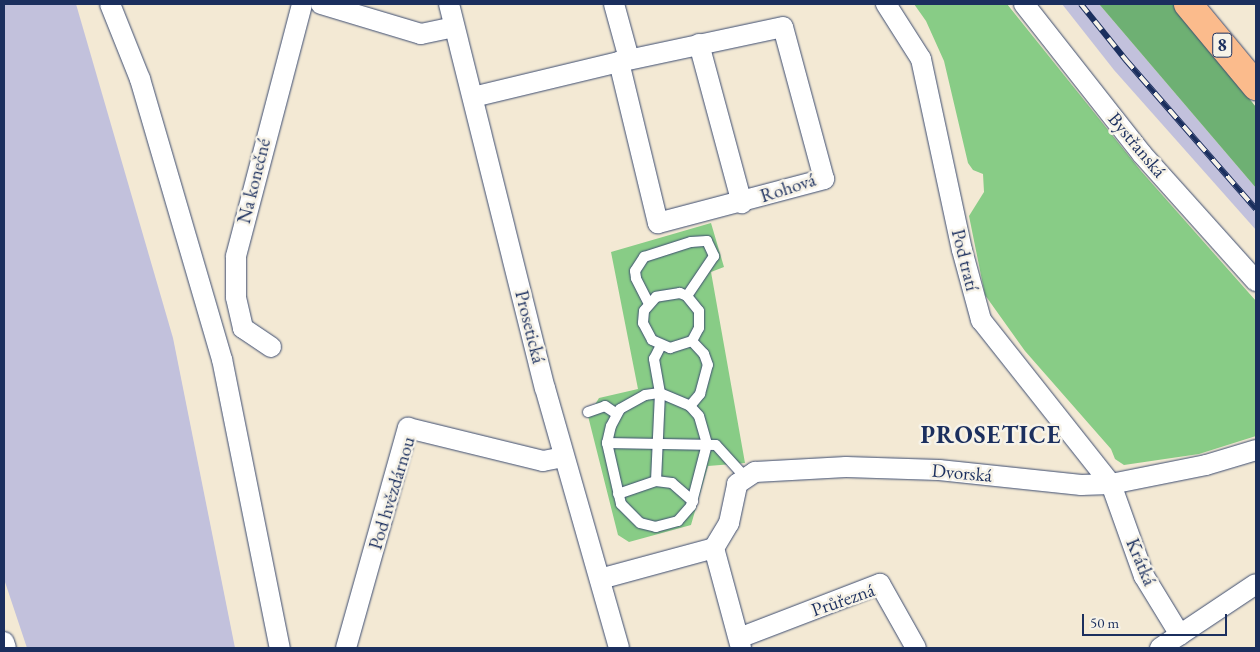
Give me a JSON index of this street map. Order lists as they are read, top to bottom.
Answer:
{
  "streets": {
    "main road": ["8"],
    "street": [
      "Bystřanská",
      "Na konečné",
      "Rohová",
      "Pod tratí",
      "Prosetická",
      "Dvorská",
      "Pod hvězdárnou",
      "Krátká",
      "Průřezná"
    ]
  },
  "crossings": [
    ["Rohová", "Prosetická"],
    ["Pod tratí", "Dvorská"],
    ["Pod tratí", "Krátká"],
    ["Prosetická", "Pod hvězdárnou"],
    ["Dvorská", "Krátká"]
  ],
  "districts": ["PROSETICE"],
  "scale_bar": "50 m"
}
